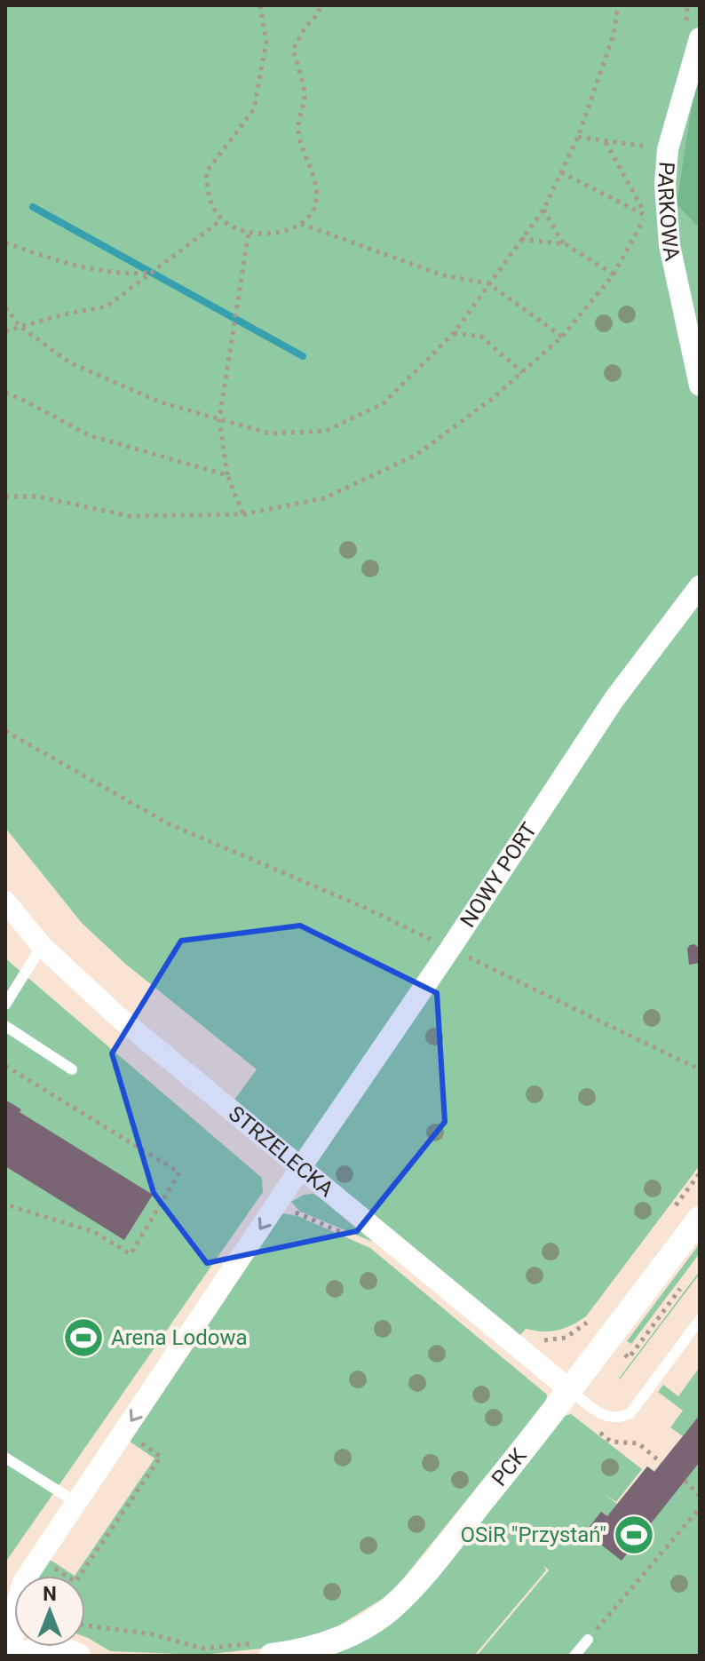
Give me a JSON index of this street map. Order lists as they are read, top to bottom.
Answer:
{
  "streets": {
    "street": [
      "PARKOWA",
      "NOWY PORT",
      "STRZELECKA",
      "PCK"
    ]
  },
  "crossings": [
    ["NOWY PORT", "STRZELECKA"],
    ["STRZELECKA", "PCK"]
  ],
  "places": {
    "sports": ["Arena Lodowa", "OSiR \"Przystań\""]
  },
  "north": "top"
}
